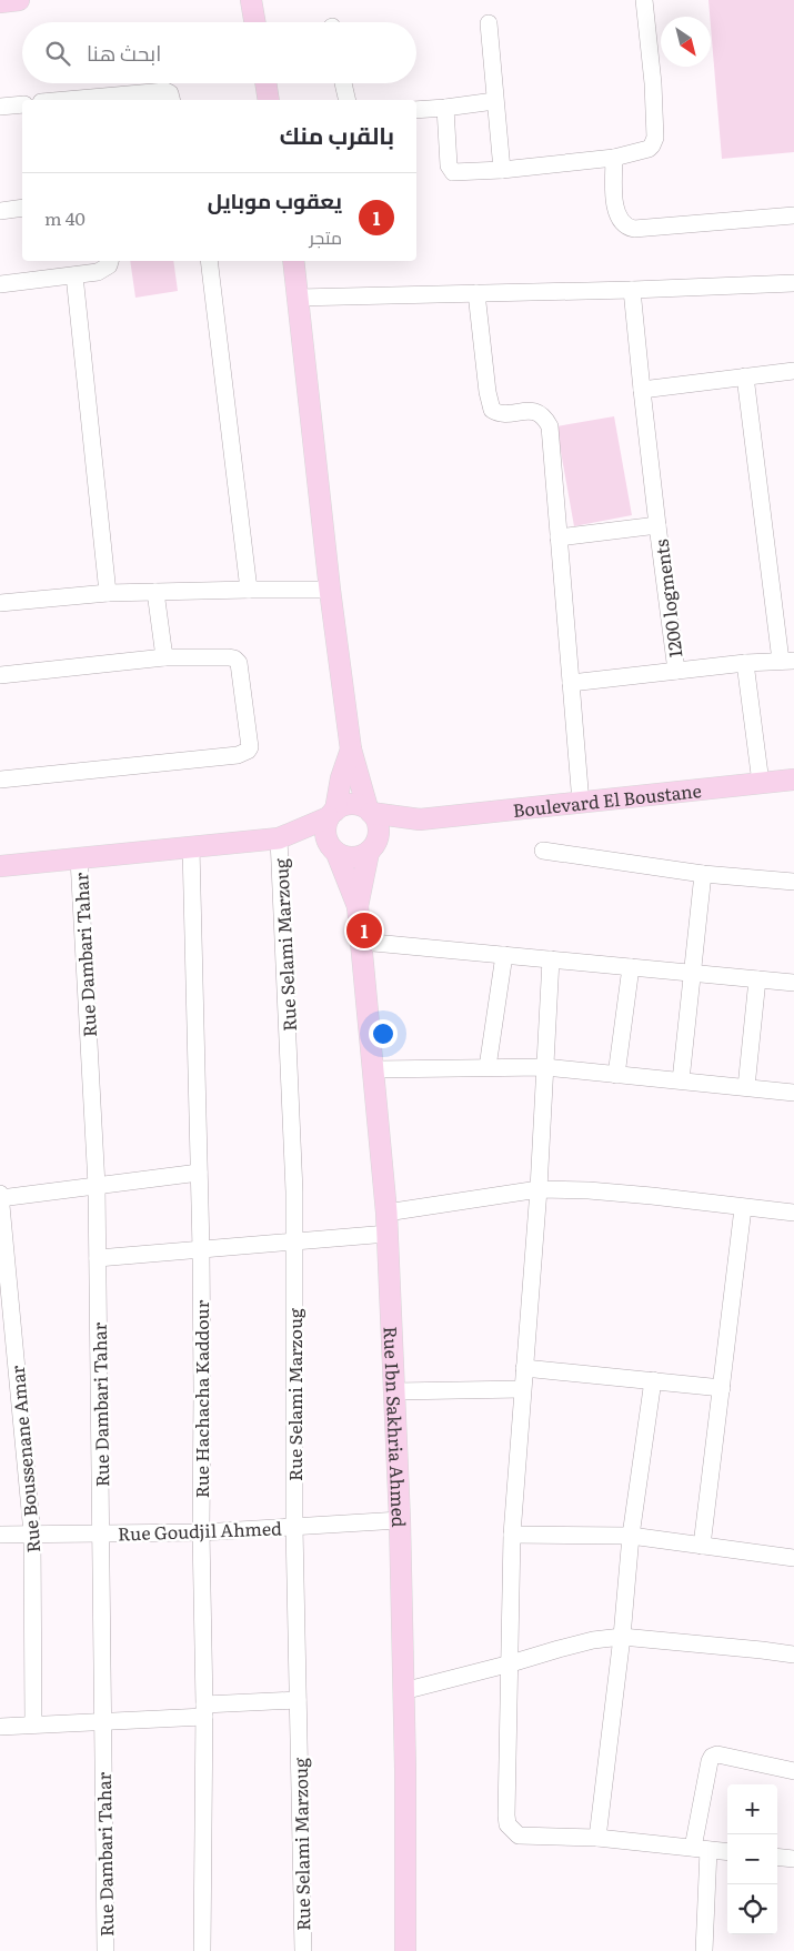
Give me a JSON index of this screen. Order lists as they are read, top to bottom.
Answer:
{
  "streets": {
    "main road": ["Boulevard El Boustane", "Rue Ibn Sakhria Ahmed"],
    "street": [
      "1200 logments",
      "Rue Selami Marzoug",
      "Rue Dambari Tahar",
      "Rue Hachacha Kaddour",
      "Rue Boussenane Amar",
      "Rue Goudjil Ahmed"
    ]
  },
  "crossings": [
    ["Rue Selami Marzoug", "Rue Goudjil Ahmed"],
    ["Rue Dambari Tahar", "Rue Goudjil Ahmed"],
    ["Rue Hachacha Kaddour", "Rue Goudjil Ahmed"],
    ["Rue Ibn Sakhria Ahmed", "Rue Goudjil Ahmed"],
    ["Rue Boussenane Amar", "Rue Goudjil Ahmed"]
  ],
  "north": "bottom right",
  "page": {
    "search": "ابحث هنا",
    "heading": "بالقرب منك",
    "list": [
      {
        "mark": "1",
        "name": "يعقوب موبايل",
        "note": "متجر",
        "value": "40 m"
      }
    ],
    "pins": "1",
    "map_buttons": ["+", "−"]
  }
}
